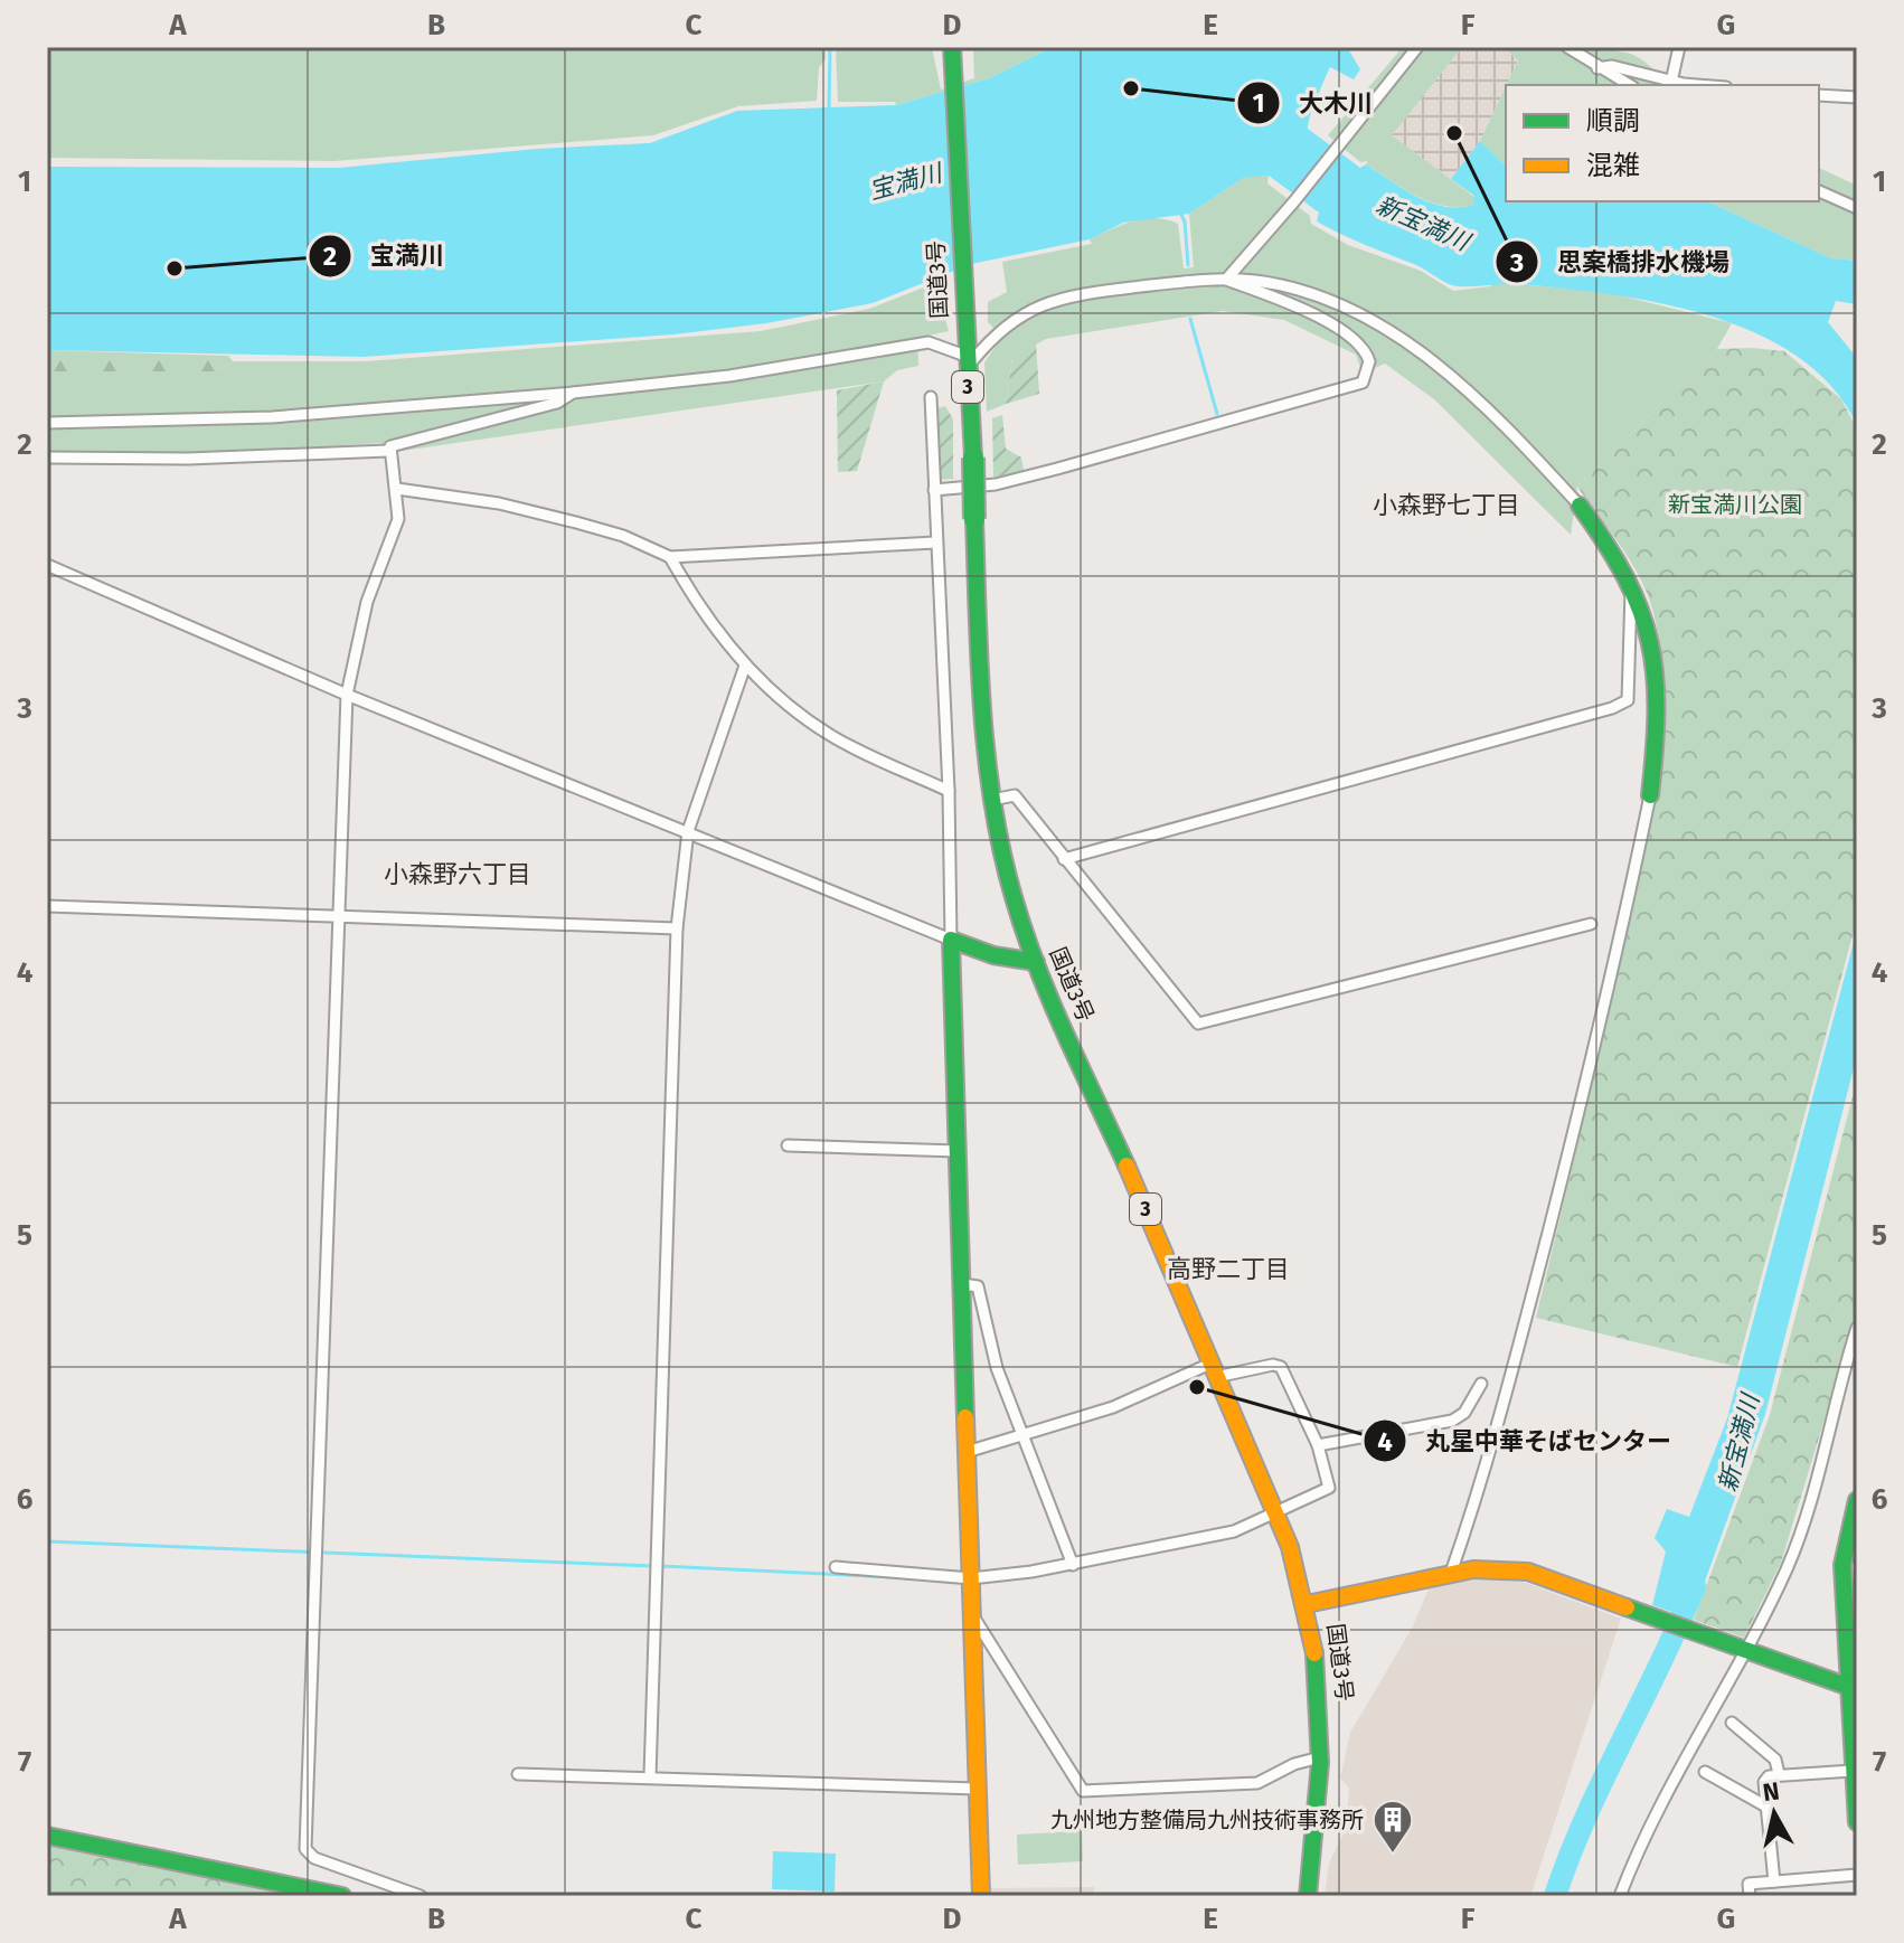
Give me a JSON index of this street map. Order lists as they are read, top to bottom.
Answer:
{
  "streets": {
    "main road": ["国道3号", "3"]
  },
  "districts": ["小森野七丁目", "小森野六丁目", "高野二丁目"],
  "water": ["宝満川", "新宝満川"],
  "parks": ["新宝満川公園"],
  "places": {
    "other": [
      "大木川",
      "思案橋排水機場",
      "宝満川",
      "丸星中華そばセンター"
    ],
    "building": ["九州地方整備局九州技術事務所"]
  },
  "legend": ["順調", "混雑"],
  "north": "top",
  "grid": {
    "columns": [
      "A",
      "B",
      "C",
      "D",
      "E",
      "F",
      "G"
    ],
    "rows": [
      "1",
      "2",
      "3",
      "4",
      "5",
      "6",
      "7"
    ]
  }
}
